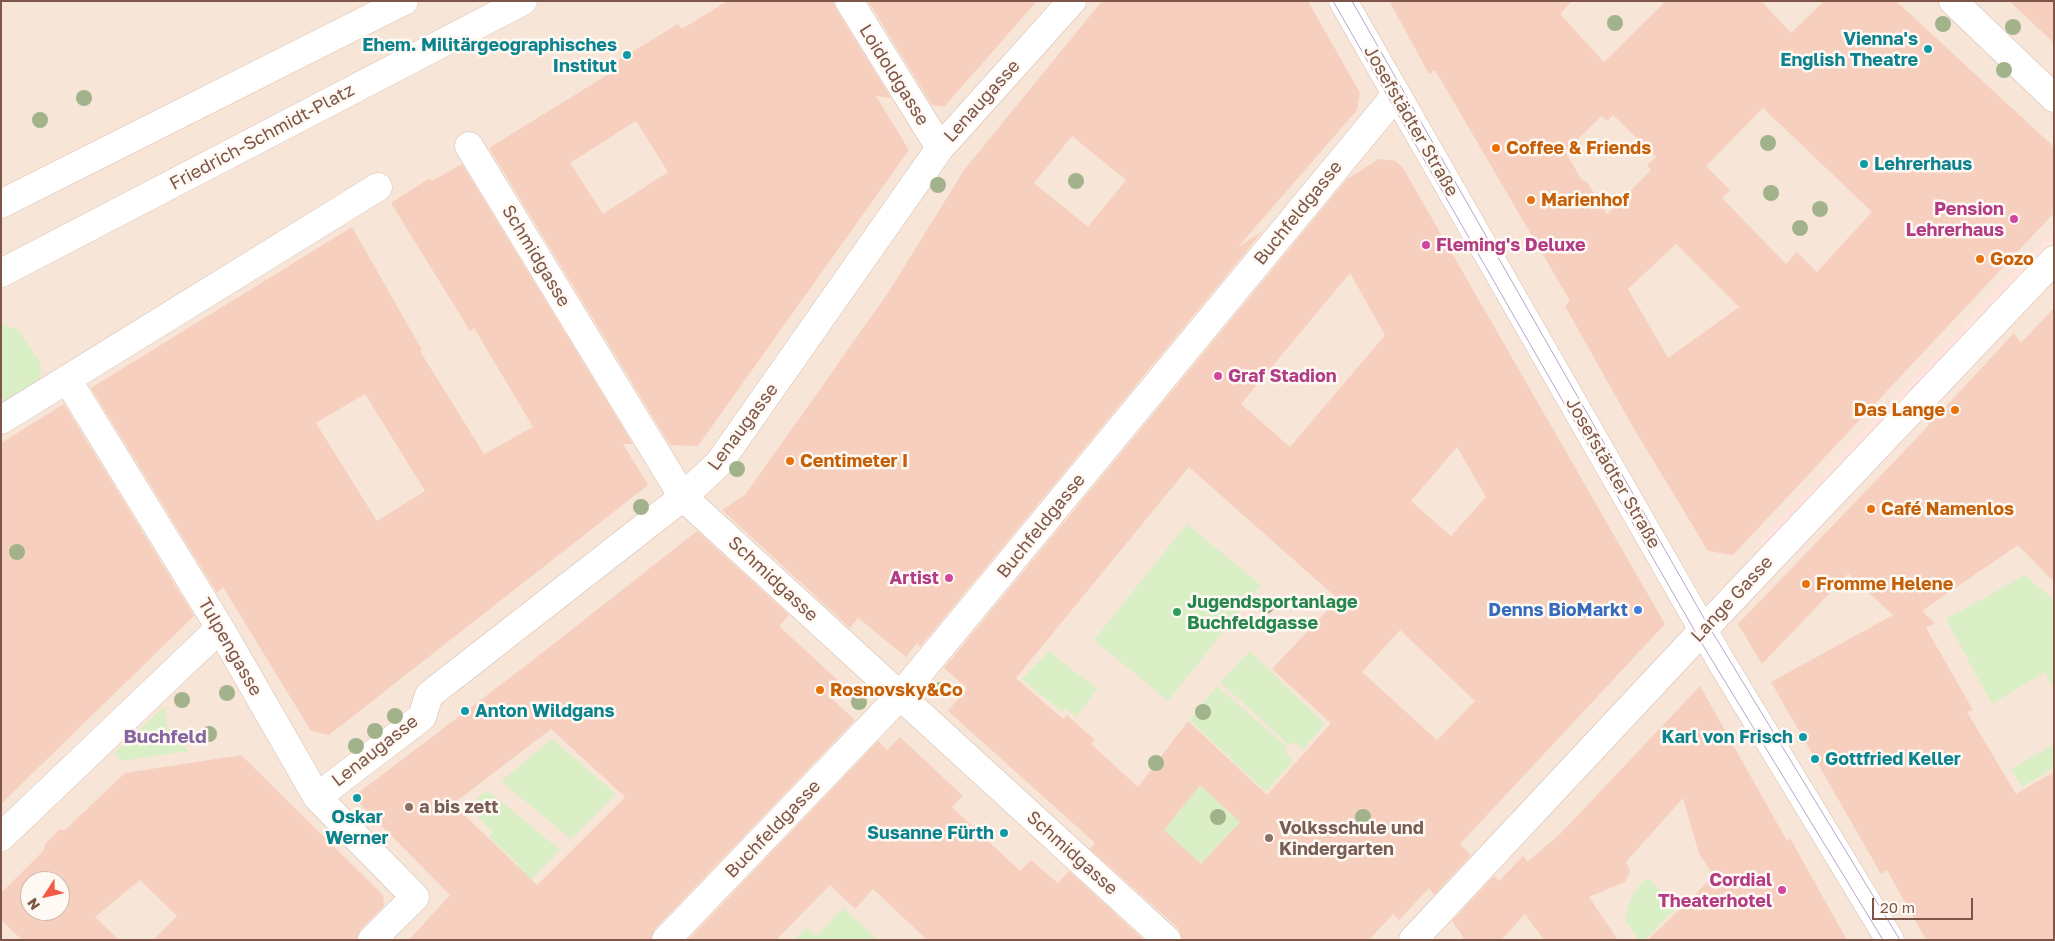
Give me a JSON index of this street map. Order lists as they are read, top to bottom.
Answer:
{
  "streets": {
    "street": [
      "Loidoldgasse",
      "Lenaugasse",
      "Josefstädter Straße",
      "Friedrich-Schmidt-Platz",
      "Buchfeldgasse",
      "Schmidgasse",
      "Lange Gasse",
      "Tulpengasse"
    ]
  },
  "crossings": [
    ["Loidoldgasse", "Lenaugasse"],
    ["Lenaugasse", "Schmidgasse"],
    ["Lenaugasse", "Tulpengasse"],
    ["Josefstädter Straße", "Buchfeldgasse"],
    ["Josefstädter Straße", "Lange Gasse"],
    ["Buchfeldgasse", "Schmidgasse"]
  ],
  "districts": ["Buchfeld"],
  "places": [
    "Vienna's English Theatre",
    "Ehem. Militärgeographisches Institut",
    "Coffee & Friends",
    "Lehrerhaus",
    "Marienhof",
    "Pension Lehrerhaus",
    "Fleming's Deluxe",
    "Gozo",
    "Graf Stadion",
    "Das Lange",
    "Centimeter I",
    "Café Namenlos",
    "Artist",
    "Fromme Helene",
    "Denns BioMarkt",
    "Jugendsportanlage Buchfeldgasse",
    "Rosnovsky&Co",
    "Anton Wildgans",
    "Karl von Frisch",
    "Gottfried Keller",
    "Oskar Werner",
    "a bis zett",
    "Susanne Fürth",
    "Volksschule und Kindergarten",
    "Cordial Theaterhotel"
  ],
  "scale_bar": "20 m",
  "north": "bottom left"
}
